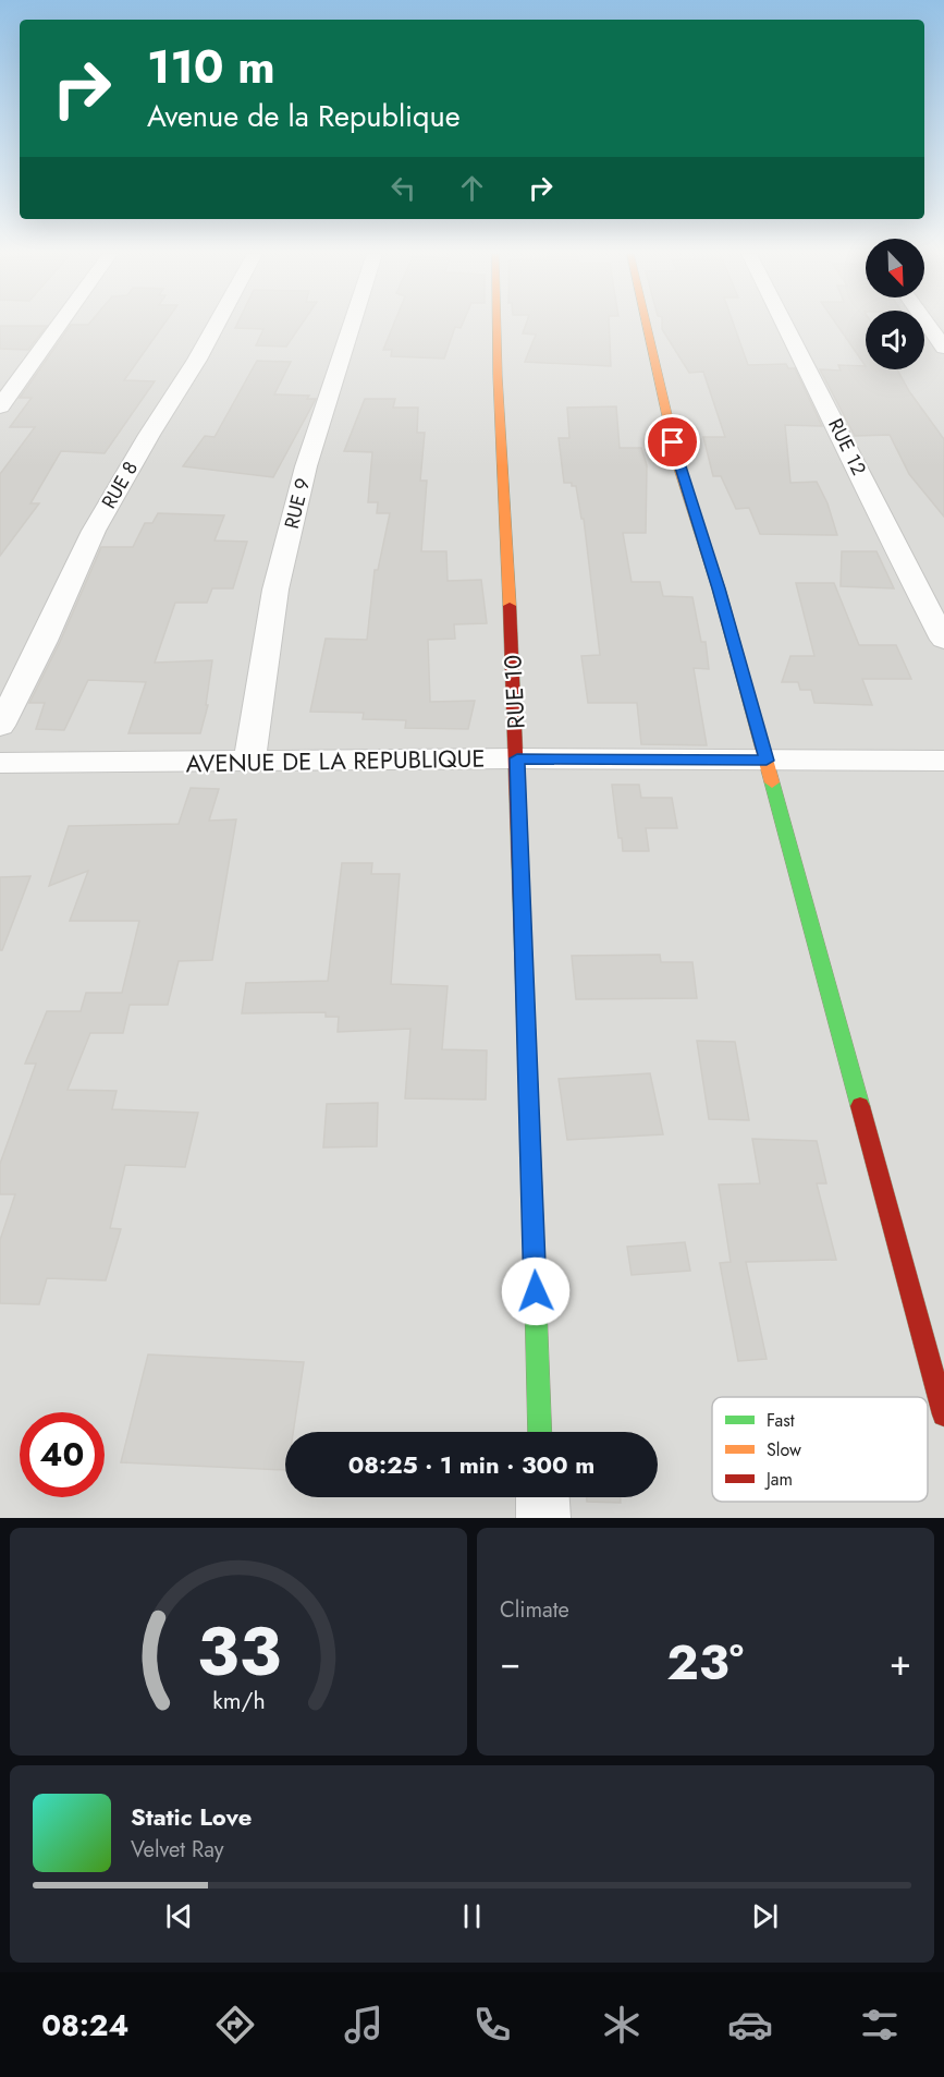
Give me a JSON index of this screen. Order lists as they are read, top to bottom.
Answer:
{
  "streets": {
    "street": [
      "RUE 12",
      "RUE 8",
      "RUE 9",
      "RUE 10",
      "AVENUE DE LA REPUBLIQUE"
    ]
  },
  "crossings": [
    ["RUE 9", "AVENUE DE LA REPUBLIQUE"],
    ["RUE 10", "AVENUE DE LA REPUBLIQUE"]
  ],
  "legend": ["Fast", "Slow", "Jam"],
  "north": "bottom right",
  "page": {
    "turn": ["110 m", "Avenue de la Republique"],
    "limit": "40",
    "trip": "08:25 · 1 min · 300 m",
    "tile": "Climate",
    "heat": ["−", "23°", "+"],
    "song": ["Static Love", "Velvet Ray"],
    "tabs": "08:24",
    "gauge": ["33", "km/h"]
  }
}
